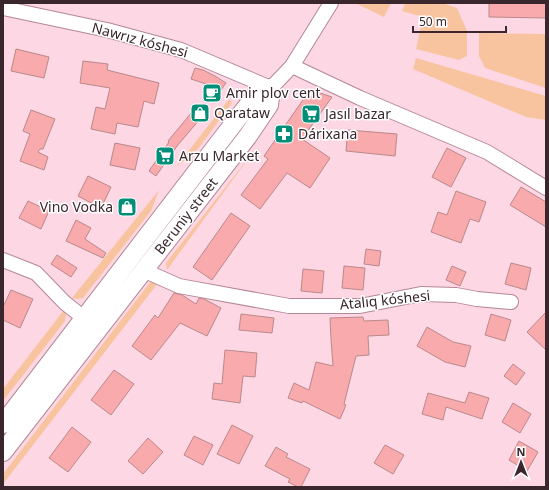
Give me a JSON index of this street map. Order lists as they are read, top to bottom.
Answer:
{
  "streets": {
    "street": ["Nawrız kóshesi", "Beruniy street", "Atalıq kóshesi"]
  },
  "crossings": [
    ["Nawrız kóshesi", "Beruniy street"],
    ["Beruniy street", "Atalıq kóshesi"]
  ],
  "places": {
    "cafe": ["Amir plov cent"],
    "shop": ["Qarataw", "Vino Vodka"],
    "supermarket": ["Jasıl bazar", "Arzu Market"],
    "pharmacy": ["Dárixana"]
  },
  "scale_bar": "50 m",
  "north": "top"
}
